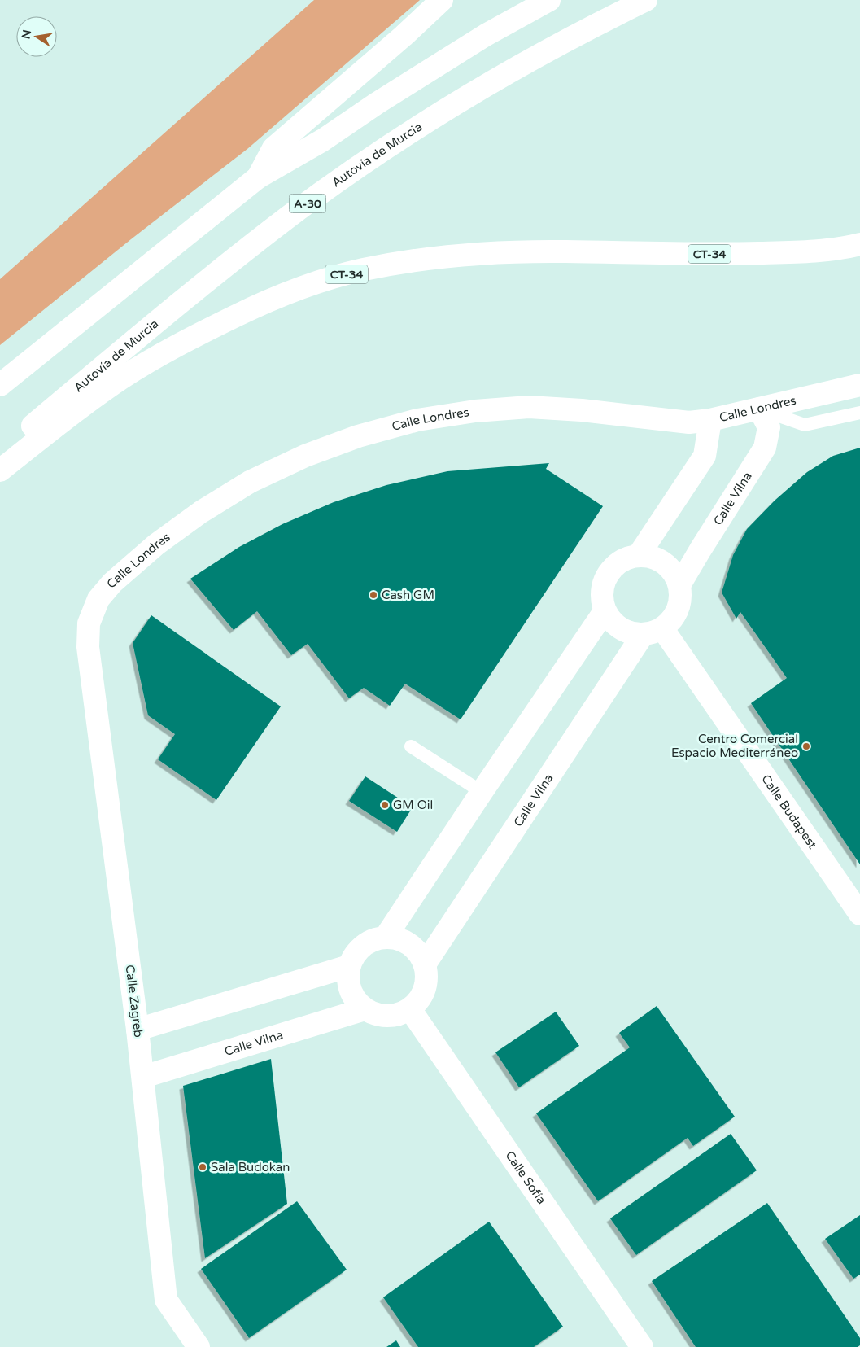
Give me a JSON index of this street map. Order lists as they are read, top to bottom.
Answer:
{
  "streets": {
    "main road": [
      "Autovía de Murcia",
      "A-30",
      "CT-34",
      "Calle Londres",
      "Calle Vilna",
      "Calle Budapest",
      "Calle Zagreb",
      "Calle Sofía"
    ]
  },
  "crossings": [
    ["Calle Londres", "Calle Vilna"],
    ["Calle Londres", "Calle Zagreb"],
    ["Calle Vilna", "Calle Budapest"],
    ["Calle Vilna", "Calle Zagreb"],
    ["Calle Vilna", "Calle Sofía"]
  ],
  "places": [
    "Cash GM",
    "Centro Comercial Espacio Mediterráneo",
    "GM Oil",
    "Sala Budokan"
  ],
  "north": "left"
}
